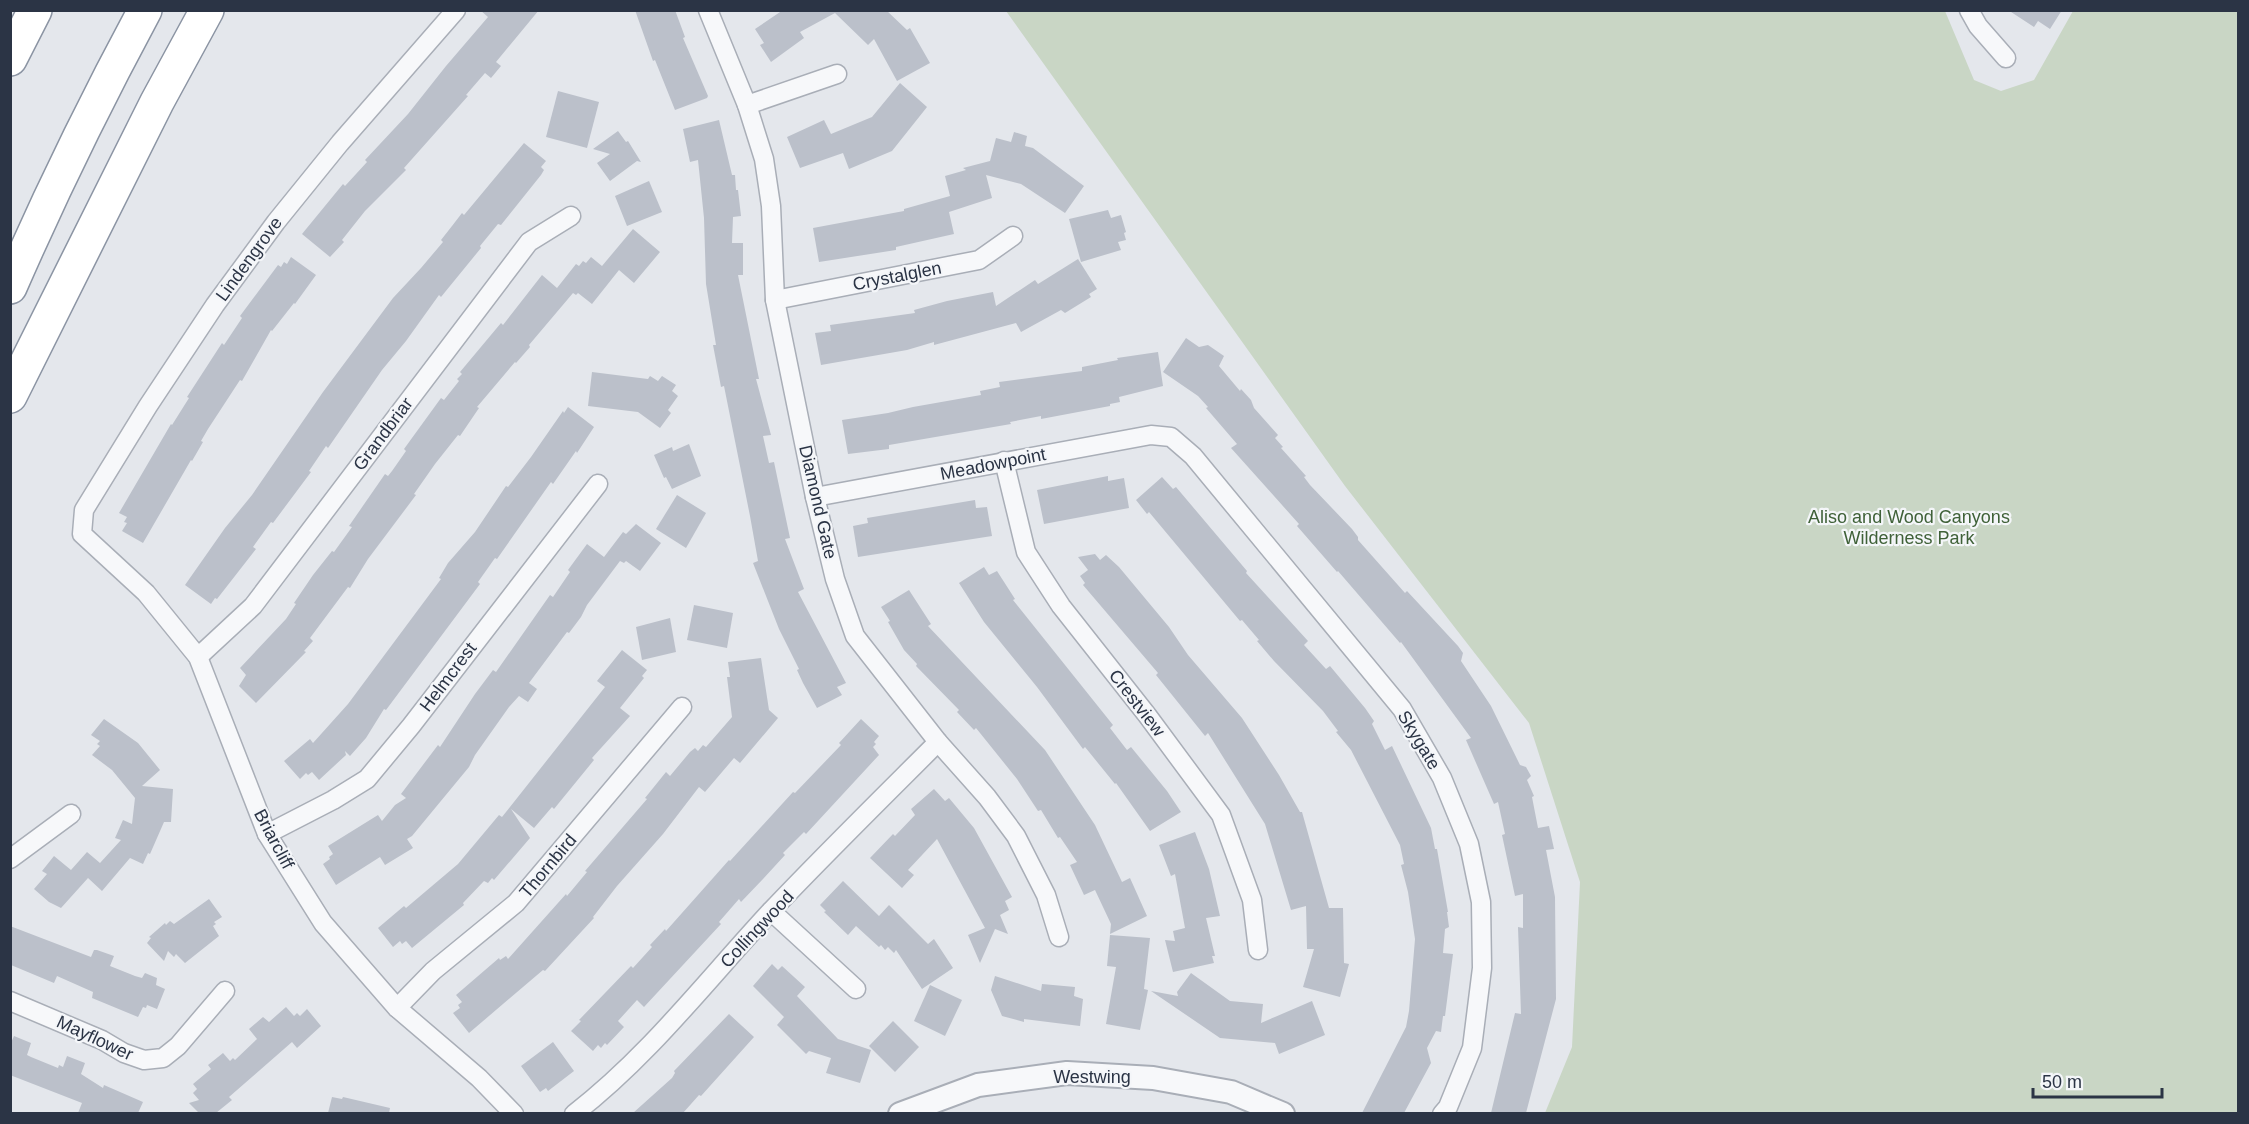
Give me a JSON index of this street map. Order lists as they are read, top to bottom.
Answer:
{
  "streets": {
    "street": [
      "Lindengrove",
      "Crystalglen",
      "Grandbriar",
      "Meadowpoint",
      "Diamond Gate",
      "Helmcrest",
      "Crestview",
      "Skygate",
      "Briarcliff",
      "Thornbird",
      "Collingwood",
      "Mayflower",
      "Westwing"
    ]
  },
  "crossings": [
    ["Lindengrove", "Briarcliff"],
    ["Crystalglen", "Diamond Gate"],
    ["Grandbriar", "Briarcliff"],
    ["Meadowpoint", "Diamond Gate"],
    ["Meadowpoint", "Crestview"],
    ["Meadowpoint", "Skygate"],
    ["Diamond Gate", "Collingwood"],
    ["Helmcrest", "Briarcliff"],
    ["Briarcliff", "Thornbird"]
  ],
  "parks": ["Aliso and Wood Canyons Wilderness Park"],
  "scale_bar": "50 m"
}
